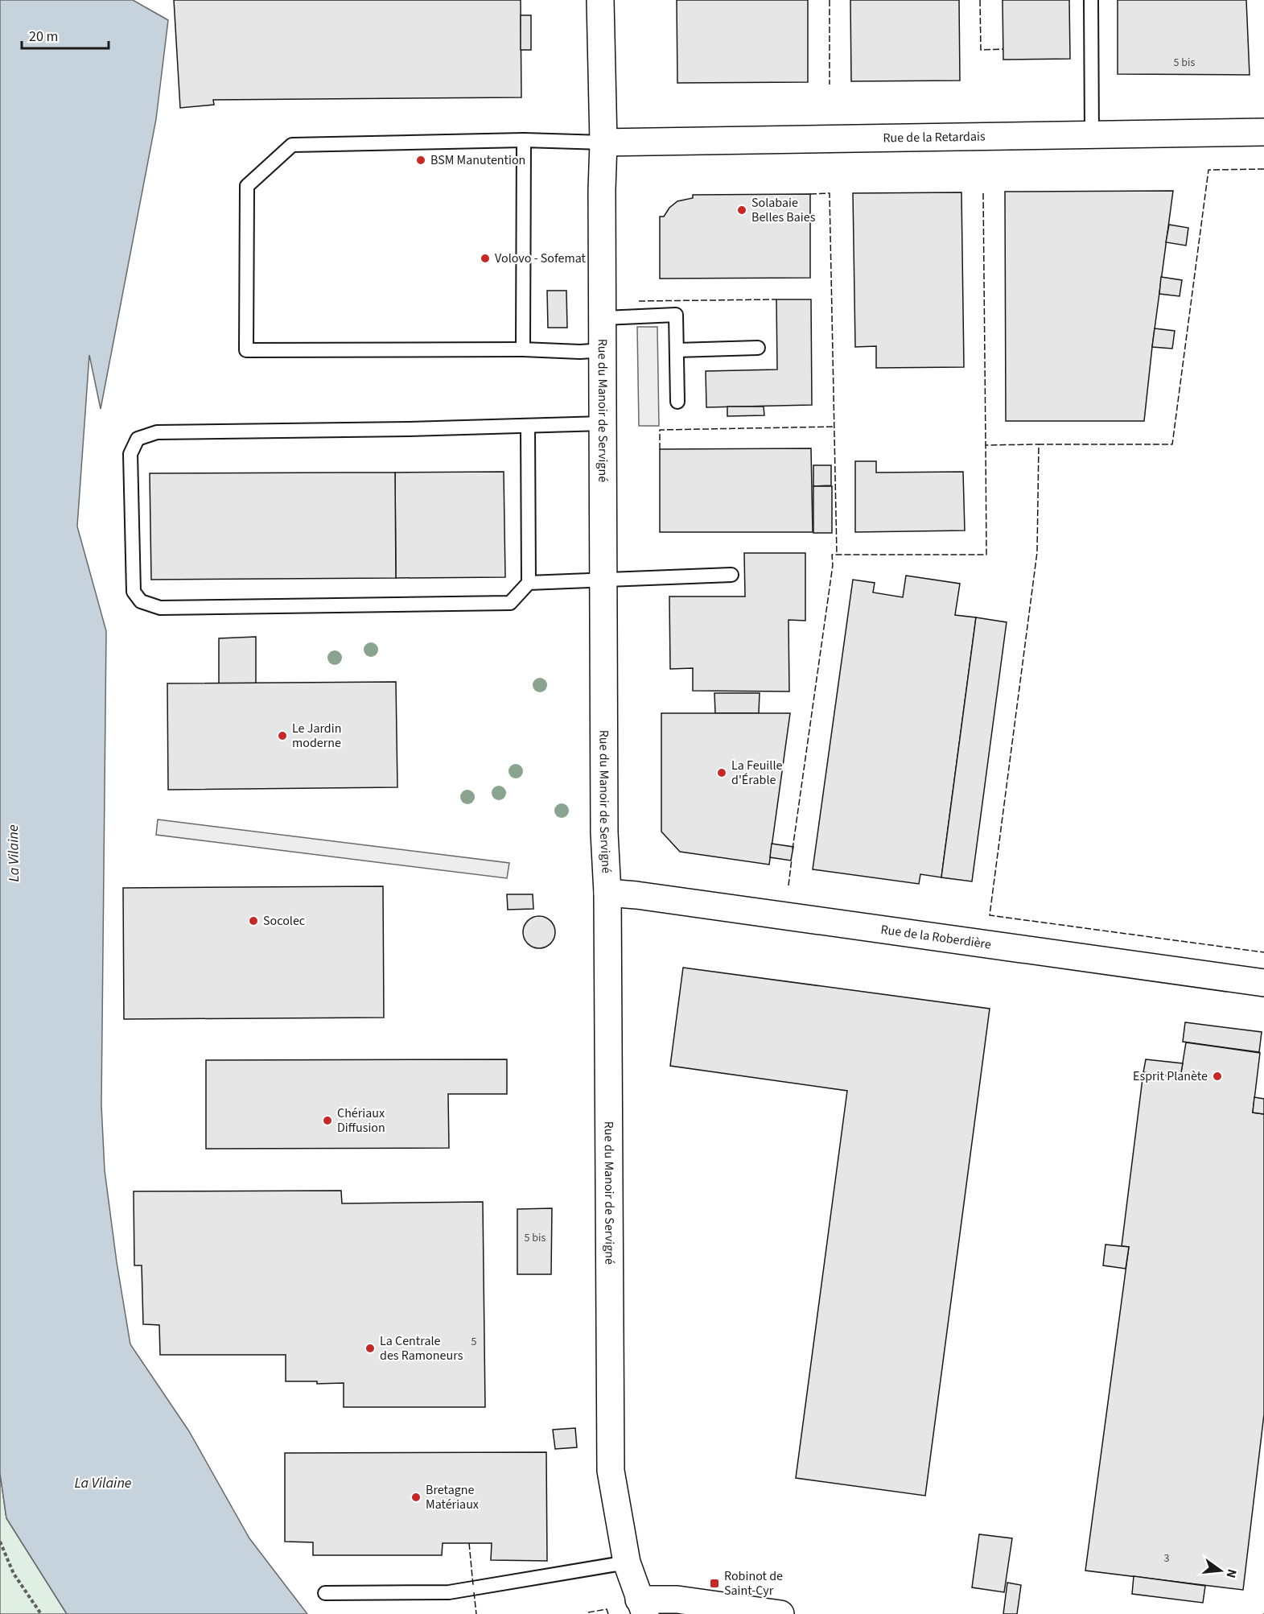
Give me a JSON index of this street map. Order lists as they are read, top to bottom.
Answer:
{
  "streets": {
    "street": ["Rue de la Retardais", "Rue du Manoir de Servigné", "Rue de la Roberdière"]
  },
  "crossings": [
    ["Rue de la Retardais", "Rue du Manoir de Servigné"],
    ["Rue du Manoir de Servigné", "Rue de la Roberdière"]
  ],
  "water": ["La Vilaine"],
  "places": {
    "other": [
      "BSM Manutention",
      "Solabaie Belles Baies",
      "Volovo - Sofemat",
      "Le Jardin moderne",
      "La Feuille d'Érable",
      "Socolec",
      "Esprit Planète",
      "Chériaux Diffusion",
      "La Centrale des Ramoneurs",
      "Bretagne Matériaux"
    ],
    "transit": ["Robinot de Saint-Cyr"]
  },
  "house_numbers": [
    "5 bis",
    "5 bis",
    "5",
    "3"
  ],
  "scale_bar": "20 m",
  "north": "right"
}
